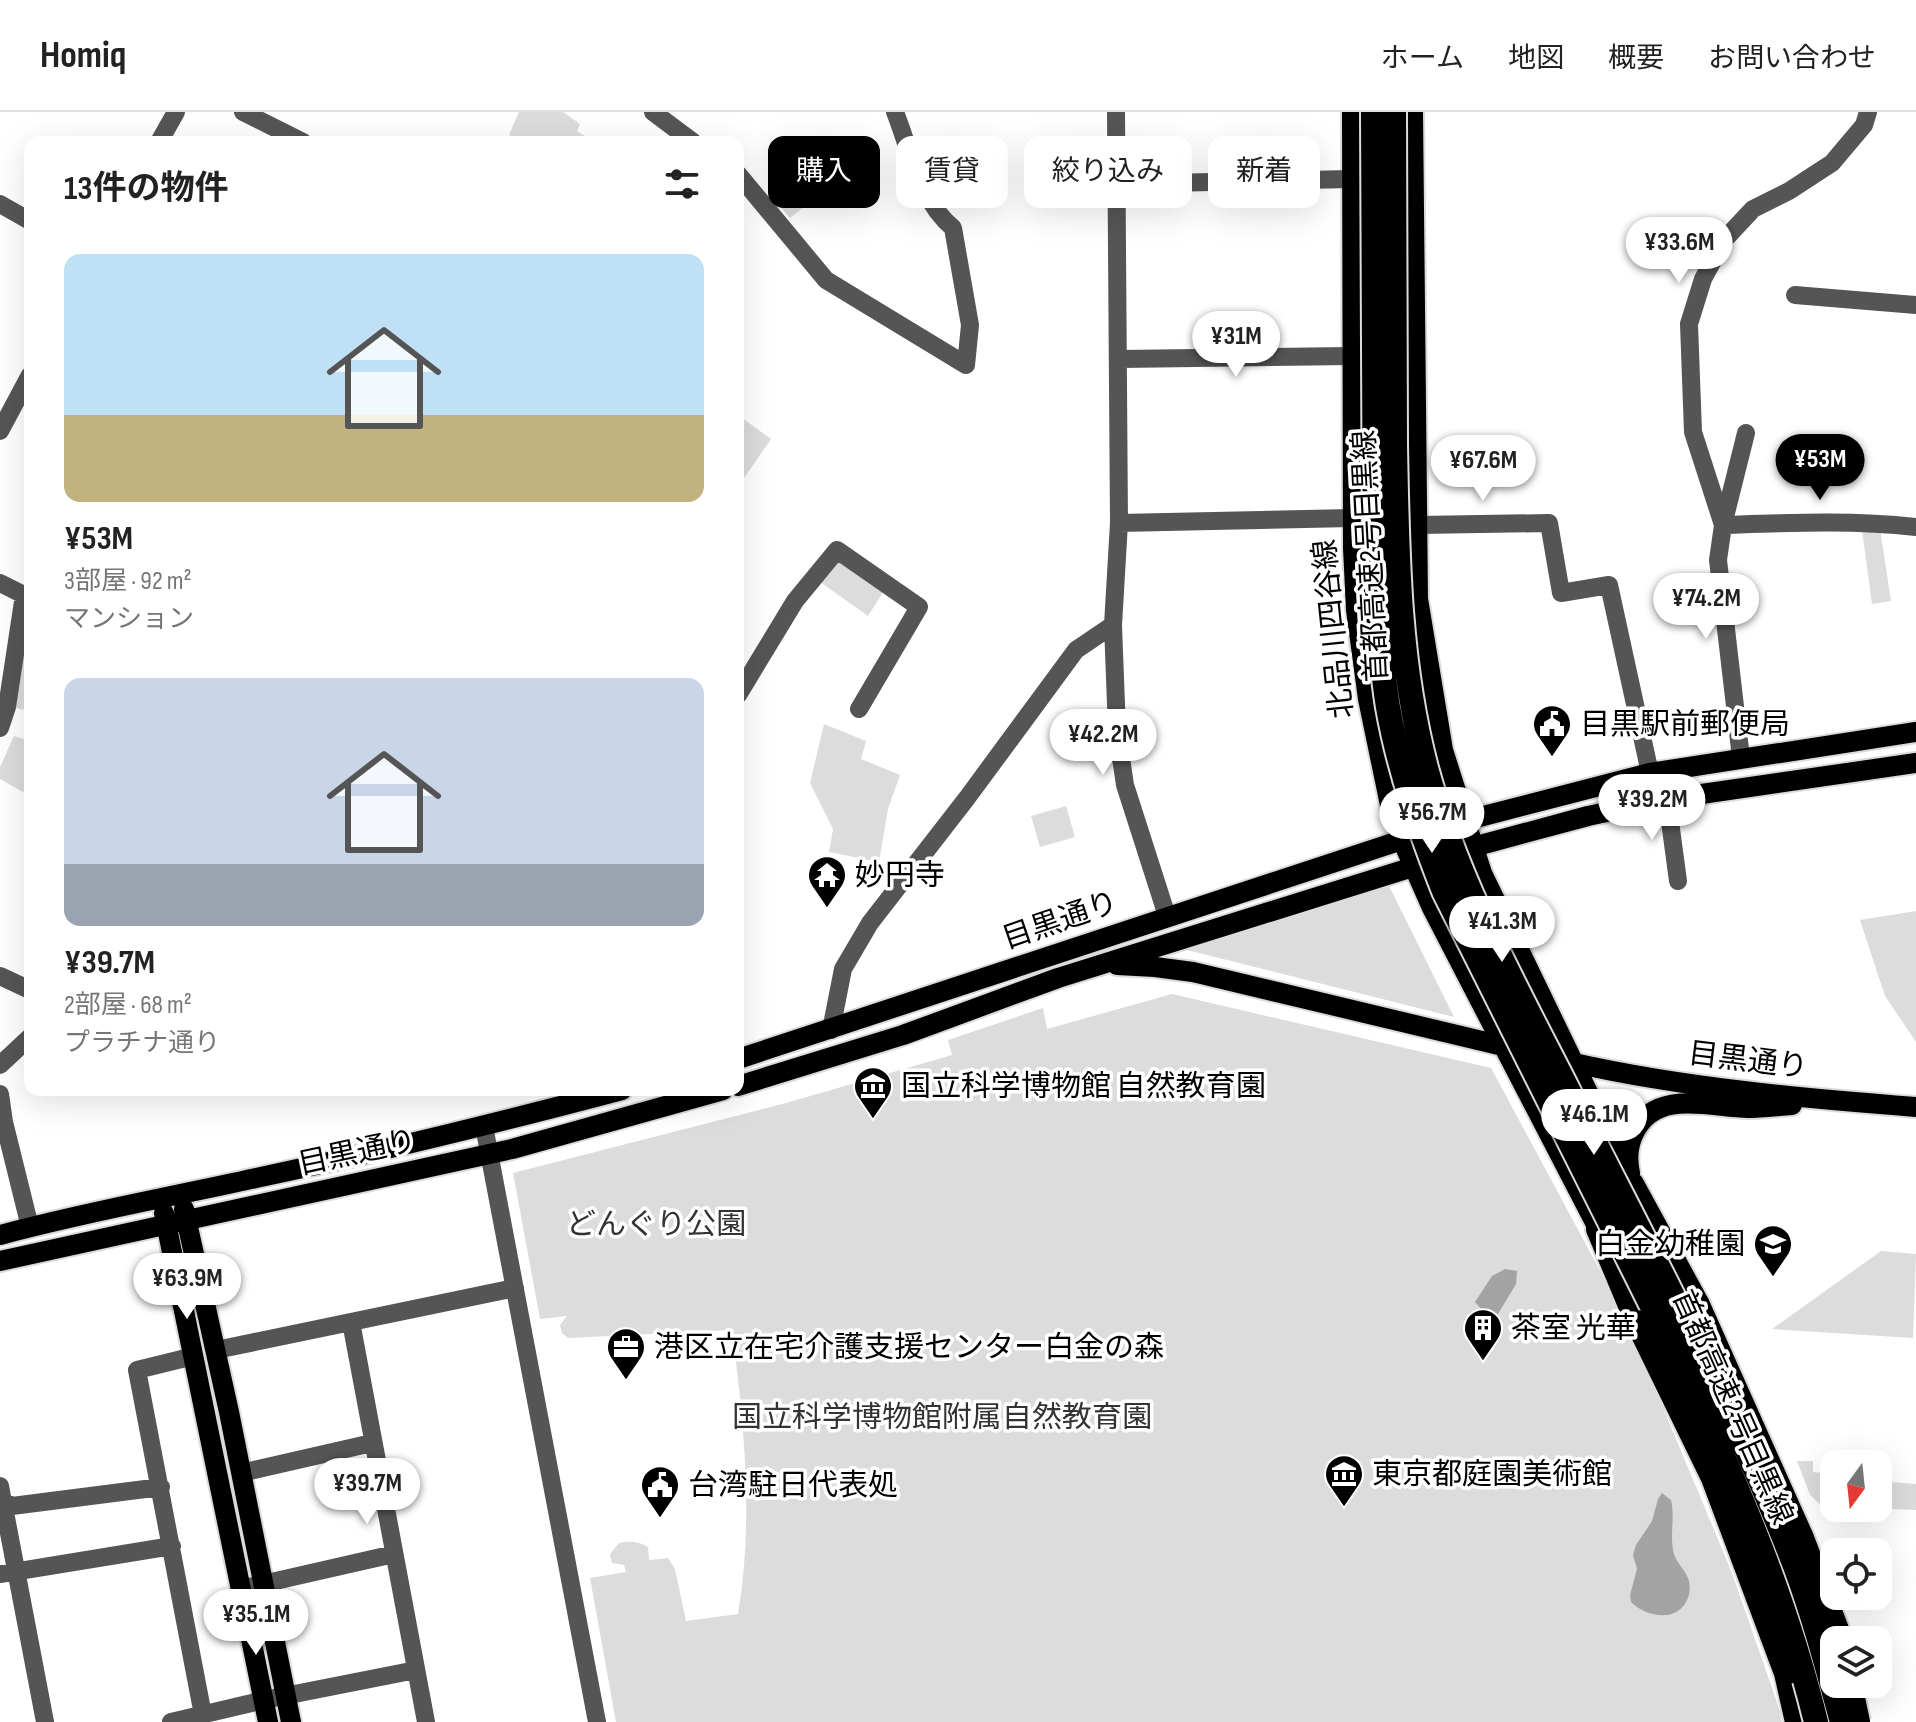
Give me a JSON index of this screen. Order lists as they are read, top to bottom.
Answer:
{
  "streets": {
    "highway": ["首都高速2号目黒線"],
    "main road": ["北品川四谷線", "目黒通り"]
  },
  "crossings": [
    ["北品川四谷線", "目黒通り"]
  ],
  "parks": ["どんぐり公園", "国立科学博物館附属自然教育園"],
  "places": {
    "public building": ["目黒駅前郵便局", "台湾駐日代表処"],
    "temple": ["妙円寺"],
    "museum": ["国立科学博物館 自然教育園", "東京都庭園美術館"],
    "school or university": ["白金幼稚園"],
    "building": ["茶室 光華"],
    "office": ["港区立在宅介護支援センター白金の森"]
  },
  "north": "bottom",
  "page": {
    "header": "Homiq",
    "nav": [
      "ホーム",
      "地図",
      "概要",
      "お問い合わせ"
    ],
    "chip": [
      "購入",
      "賃貸",
      "絞り込み",
      "新着"
    ],
    "heading": "13件の物件",
    "price": [
      "¥33.6M",
      "¥31M",
      "¥53M",
      "¥67.6M",
      "¥74.2M",
      "¥42.2M",
      "¥39.2M",
      "¥56.7M",
      "¥41.3M",
      "¥46.1M",
      "¥63.9M",
      "¥39.7M",
      "¥35.1M"
    ],
    "list": [
      {
        "name": "¥53M",
        "note": "3部屋 · 92 m² · マンション"
      },
      {
        "name": "¥39.7M",
        "note": "2部屋 · 68 m² · プラチナ通り"
      }
    ]
  }
}
